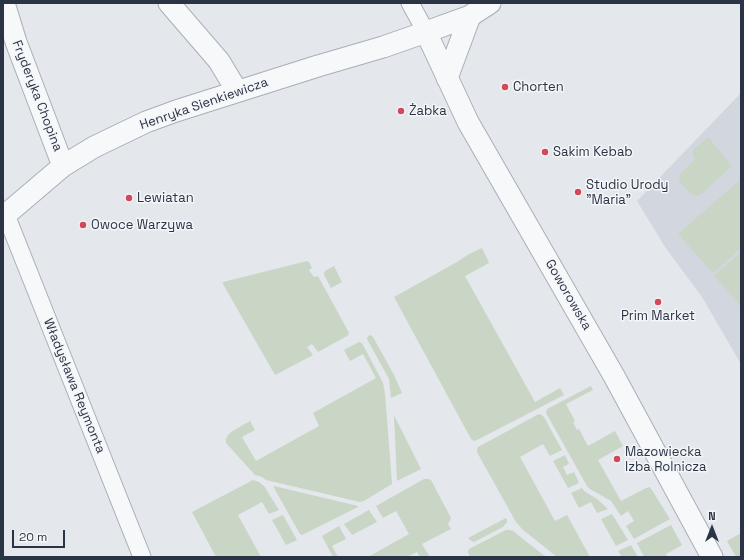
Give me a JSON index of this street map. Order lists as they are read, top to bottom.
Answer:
{
  "streets": {
    "street": [
      "Fryderyka Chopina",
      "Henryka Sienkiewicza",
      "Goworowska",
      "Władysława Reymonta"
    ]
  },
  "crossings": [
    ["Fryderyka Chopina", "Henryka Sienkiewicza"],
    ["Henryka Sienkiewicza", "Goworowska"],
    ["Henryka Sienkiewicza", "Władysława Reymonta"]
  ],
  "places": [
    "Chorten",
    "Żabka",
    "Sakim Kebab",
    "Studio Urody \"Maria\"",
    "Lewiatan",
    "Owoce Warzywa",
    "Prim Market",
    "Mazowiecka Izba Rolnicza"
  ],
  "scale_bar": "20 m",
  "north": "top"
}
